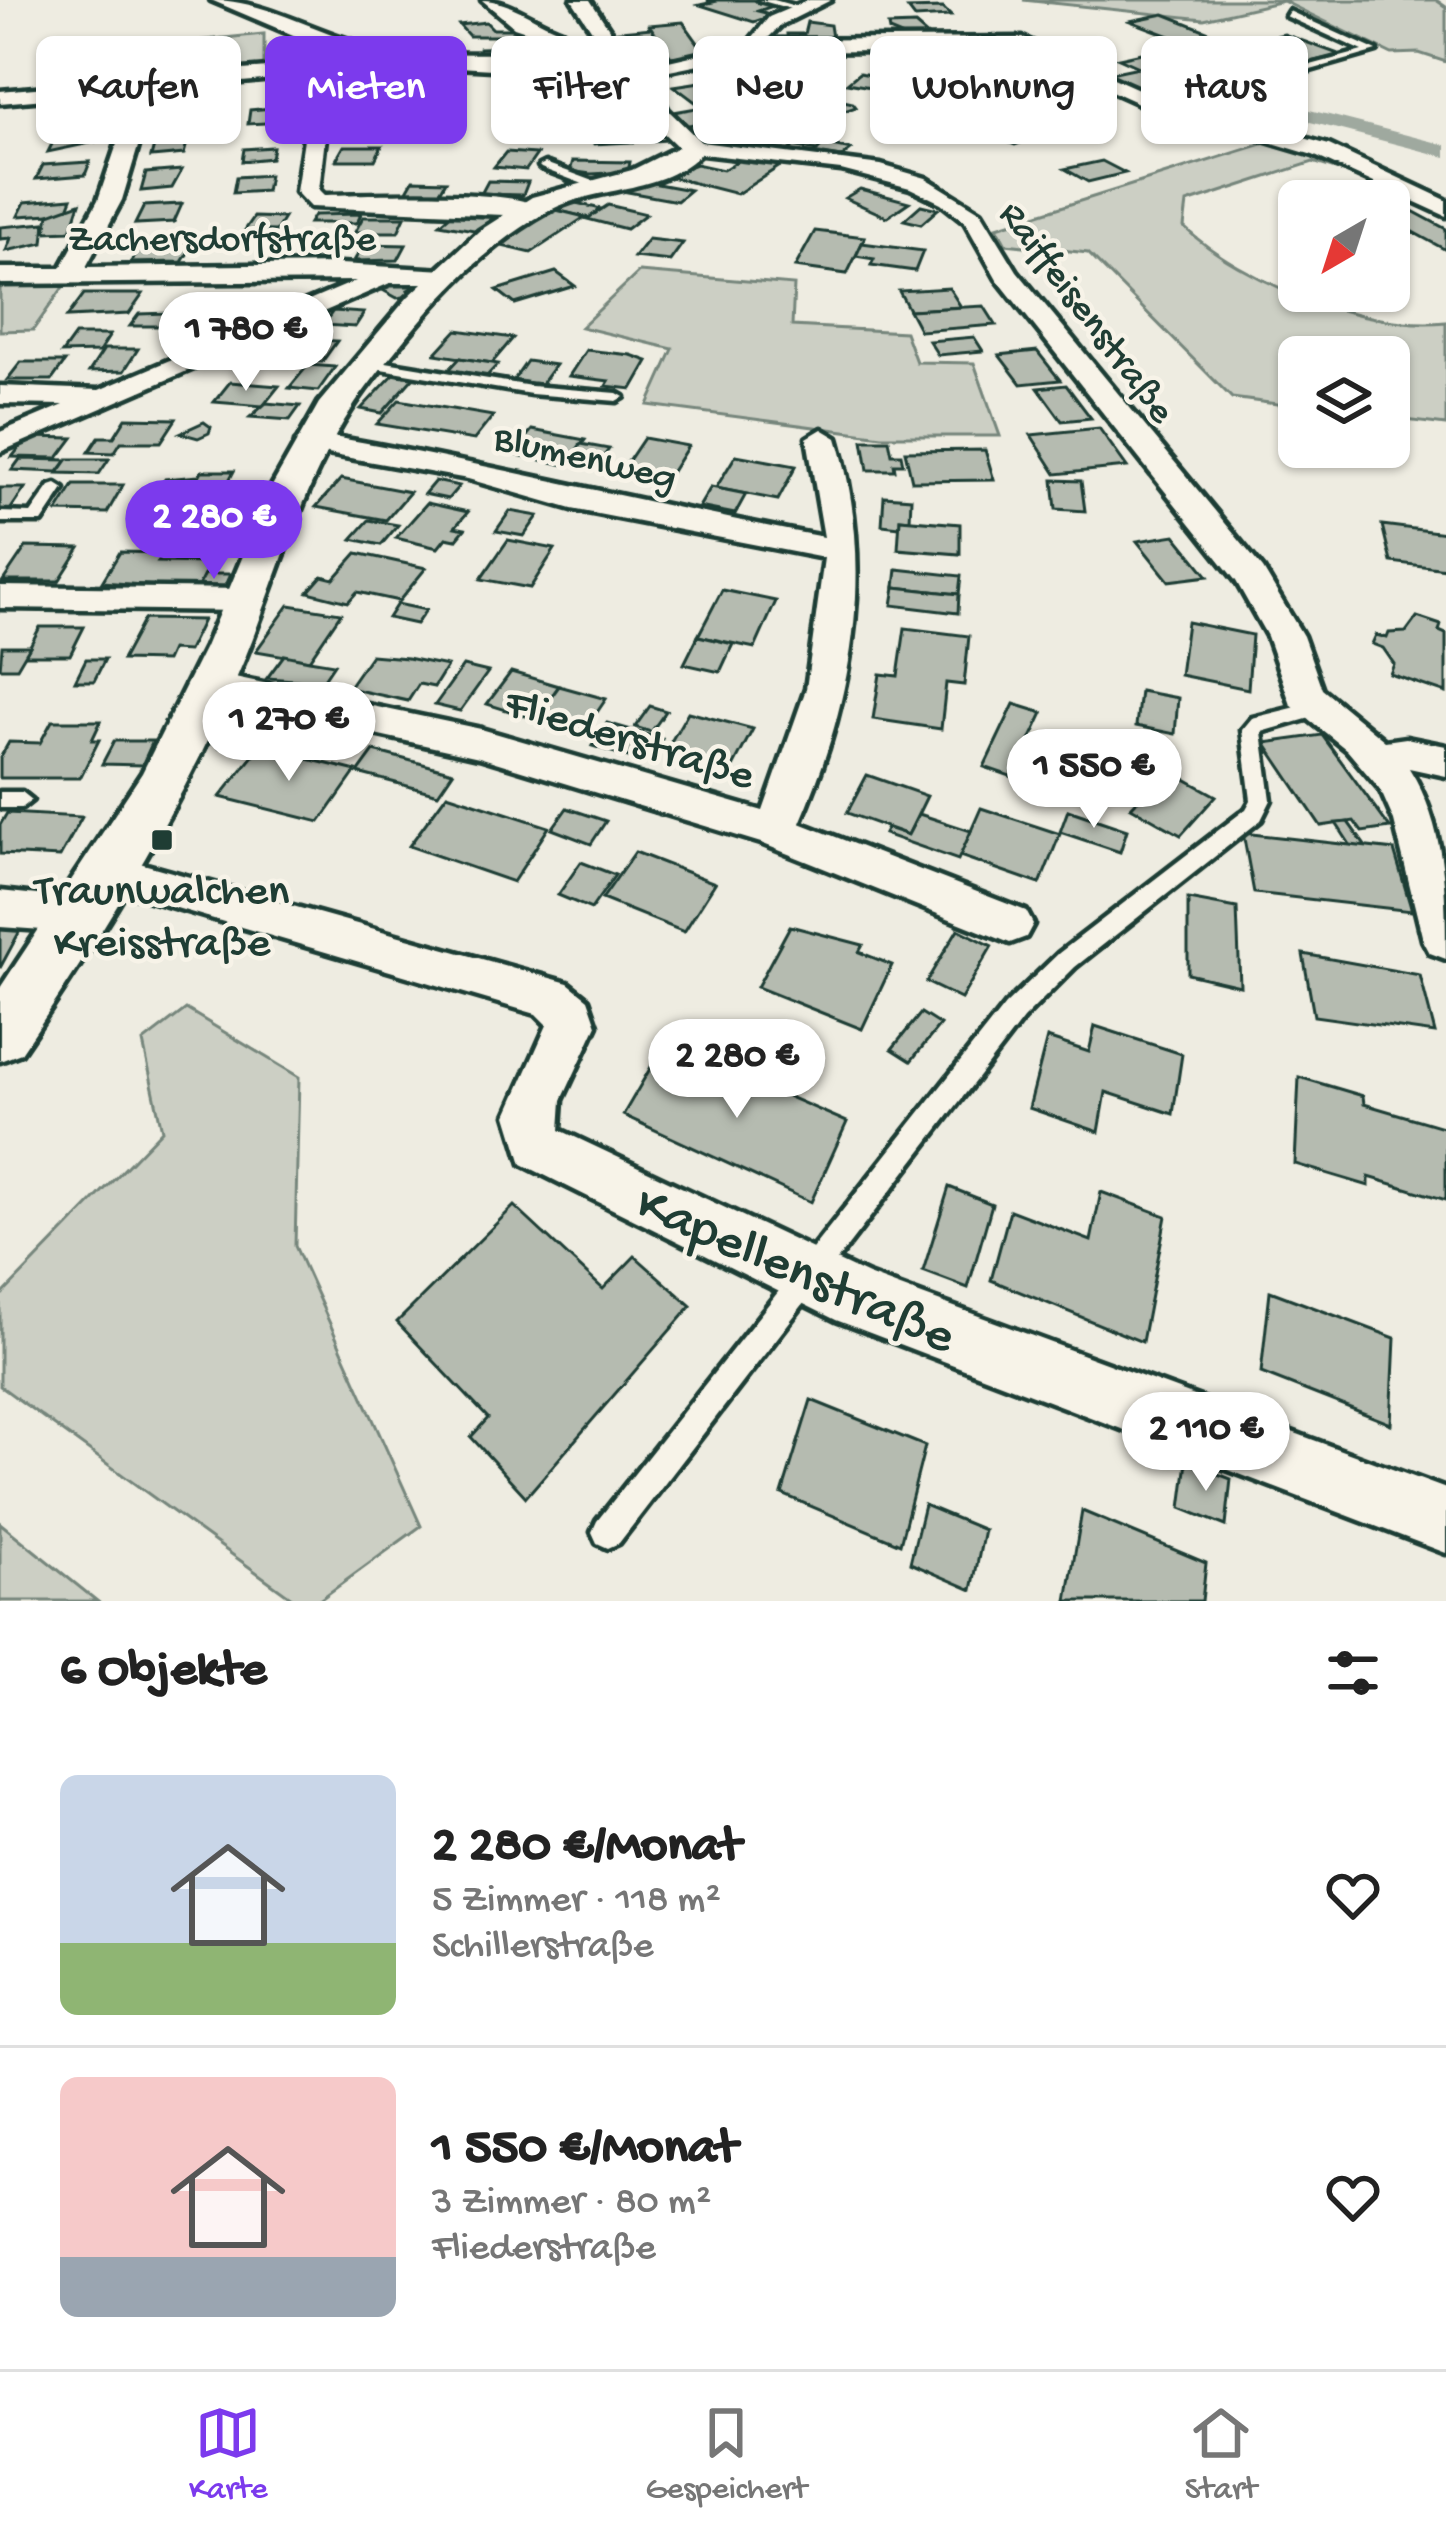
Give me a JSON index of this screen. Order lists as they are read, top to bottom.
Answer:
{
  "streets": {
    "street": [
      "Zachersdorfstraße",
      "Raiffeisenstraße",
      "Blumenweg",
      "Fliederstraße",
      "Kapellenstraße"
    ]
  },
  "places": {
    "transit": ["Traunwalchen Kreisstraße"]
  },
  "north": "bottom left",
  "page": {
    "chip": [
      "Kaufen",
      "Mieten",
      "Filter",
      "Neu",
      "Wohnung",
      "Haus"
    ],
    "price": [
      "1 780 €",
      "2 280 €",
      "1 270 €",
      "1 550 €",
      "2 280 €",
      "2 110 €"
    ],
    "heading": "6 Objekte",
    "list": [
      {
        "name": "2 280 €/Monat",
        "note": "5 Zimmer · 118 m² · Schillerstraße"
      },
      {
        "name": "1 550 €/Monat",
        "note": "3 Zimmer · 80 m² · Fliederstraße"
      }
    ],
    "tabs": ["Karte", "Gespeichert", "Start"]
  }
}
